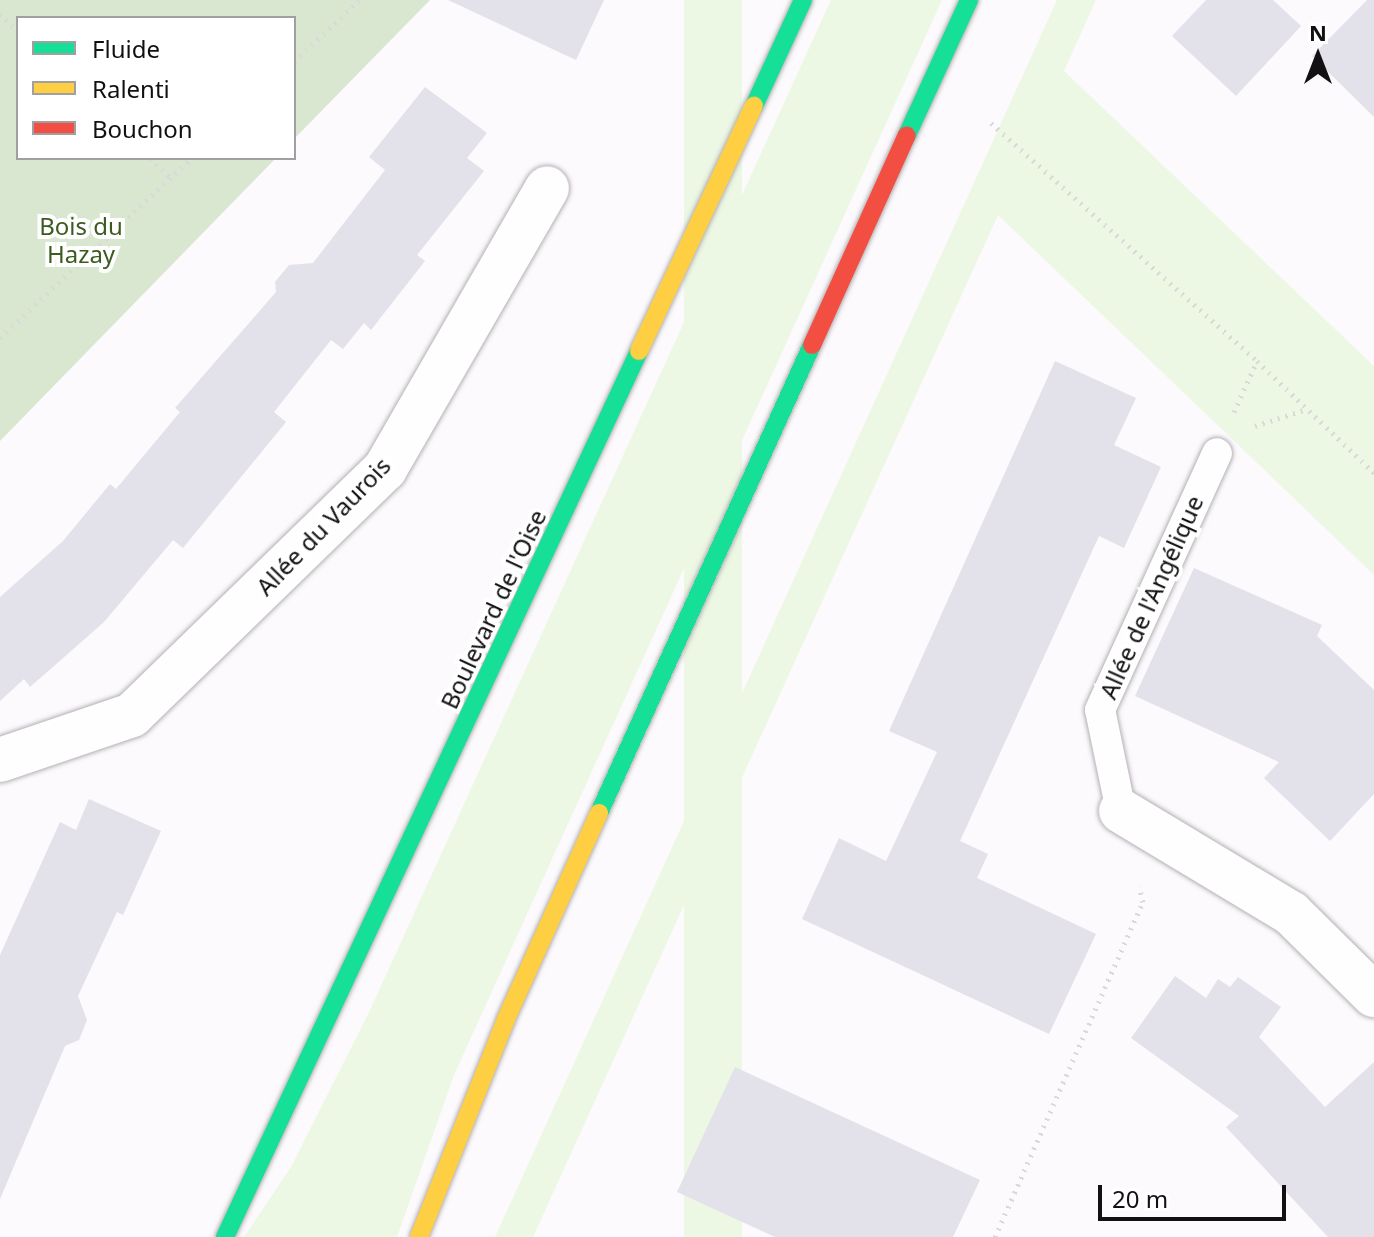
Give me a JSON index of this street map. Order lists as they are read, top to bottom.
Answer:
{
  "streets": {
    "main road": ["Boulevard de l'Oise"],
    "street": ["Allée du Vaurois"],
    "lane": ["Allée de l'Angélique"]
  },
  "parks": ["Bois du Hazay"],
  "legend": ["Fluide", "Ralenti", "Bouchon"],
  "scale_bar": "20 m",
  "north": "top"
}
